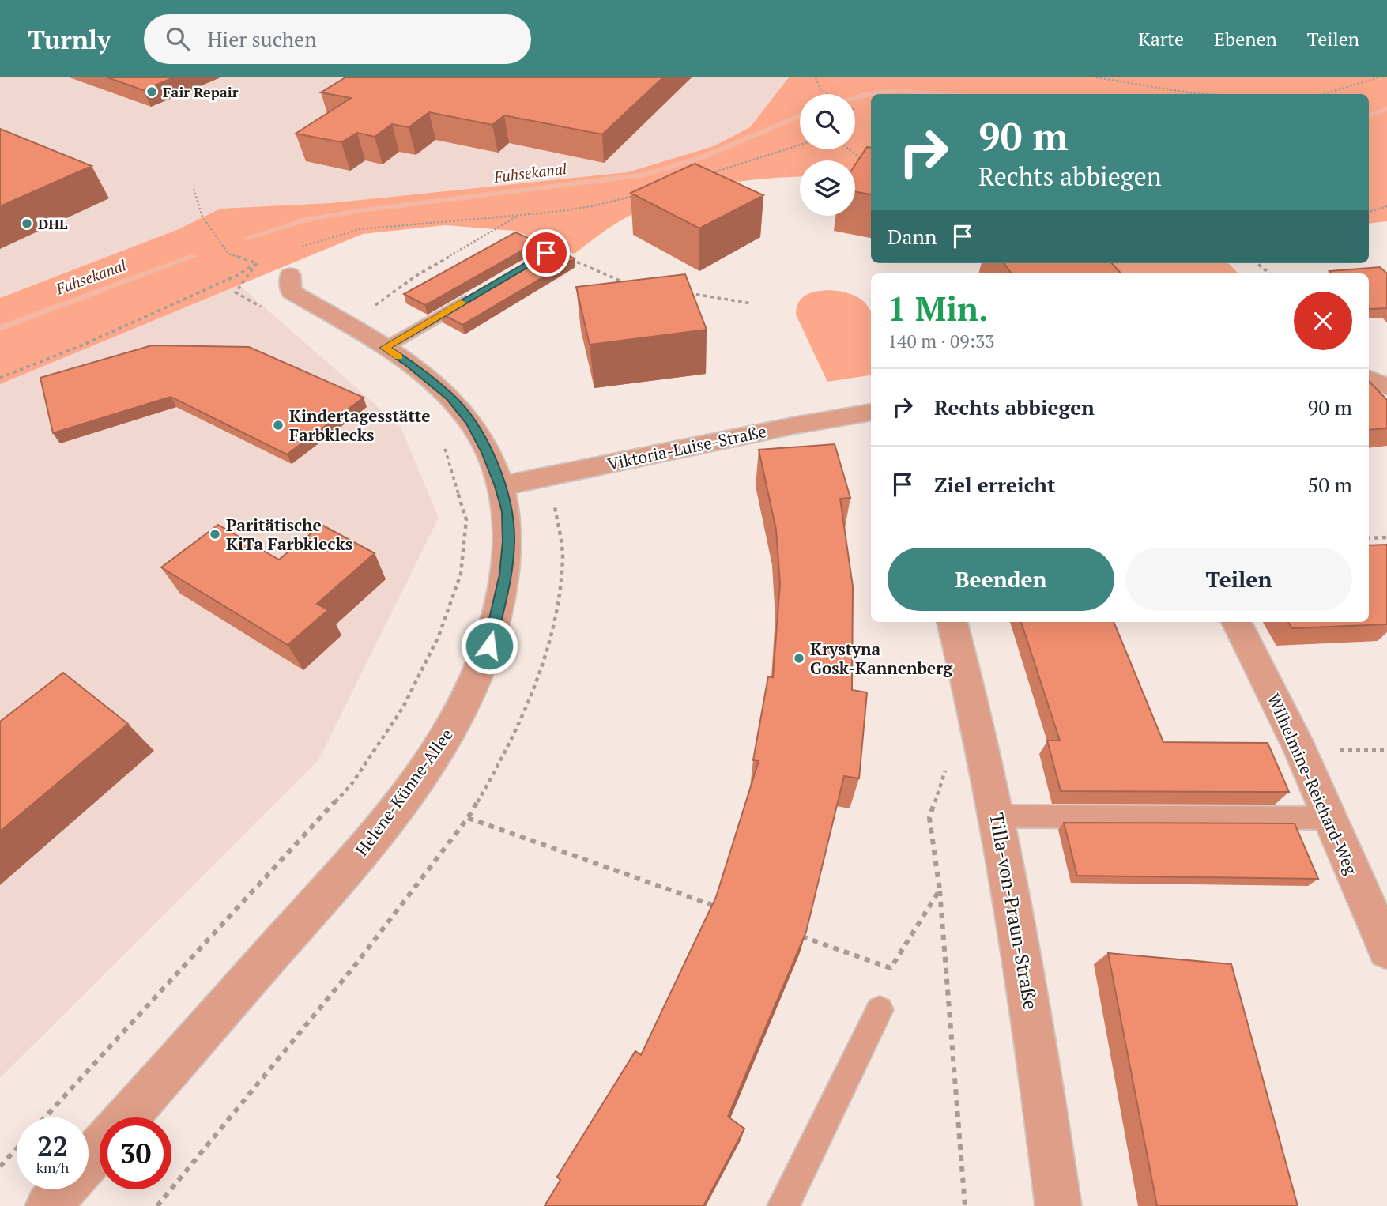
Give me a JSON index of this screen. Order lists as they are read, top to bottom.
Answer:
{
  "streets": {
    "street": [
      "Viktoria-Luise-Straße",
      "Wilhelmine-Reichard-Weg",
      "Helene-Künne-Allee",
      "Tilla-von-Praun-Straße"
    ]
  },
  "crossings": [
    ["Viktoria-Luise-Straße", "Helene-Künne-Allee"]
  ],
  "water": ["Fuhsekanal"],
  "places": [
    "Fair Repair",
    "DHL",
    "Kindertagesstätte Farbklecks",
    "Paritätische KiTa Farbklecks",
    "Krystyna Gosk-Kannenberg"
  ],
  "page": {
    "header": "Turnly",
    "search": "Hier suchen",
    "nav": ["Karte", "Ebenen", "Teilen"],
    "turn": ["90 m", "Rechts abbiegen"],
    "then": "Dann",
    "heading": ["1 Min.", "140 m · 09:33"],
    "list": [
      {
        "name": "Rechts abbiegen",
        "value": "90 m"
      },
      {
        "name": "Ziel erreicht",
        "value": "50 m"
      }
    ],
    "buttons": ["Beenden", "Teilen"],
    "speed": "22 km/h",
    "limit": "30"
  }
}
